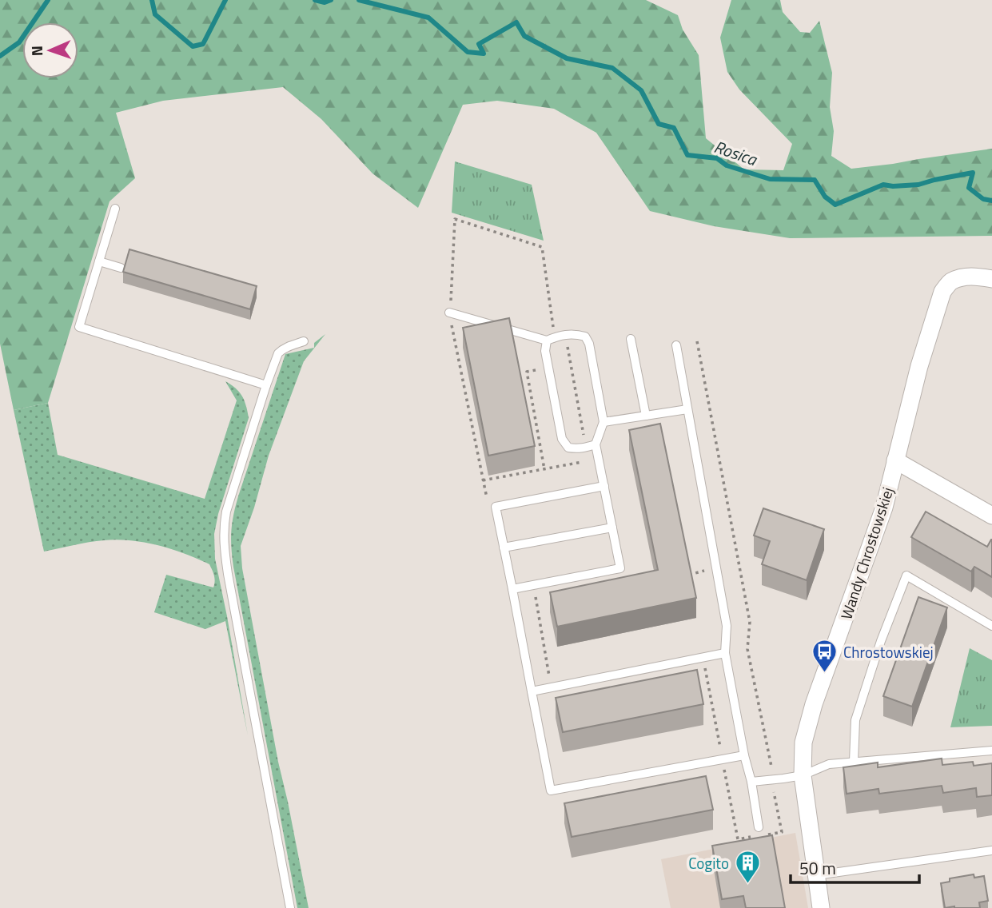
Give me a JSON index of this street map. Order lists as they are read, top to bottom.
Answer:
{
  "streets": {
    "street": ["Wandy Chrostowskiej"]
  },
  "water": ["Rosica"],
  "places": {
    "bus stop": ["Chrostowskiej"],
    "building": ["Cogito"]
  },
  "scale_bar": "50 m",
  "north": "left"
}
